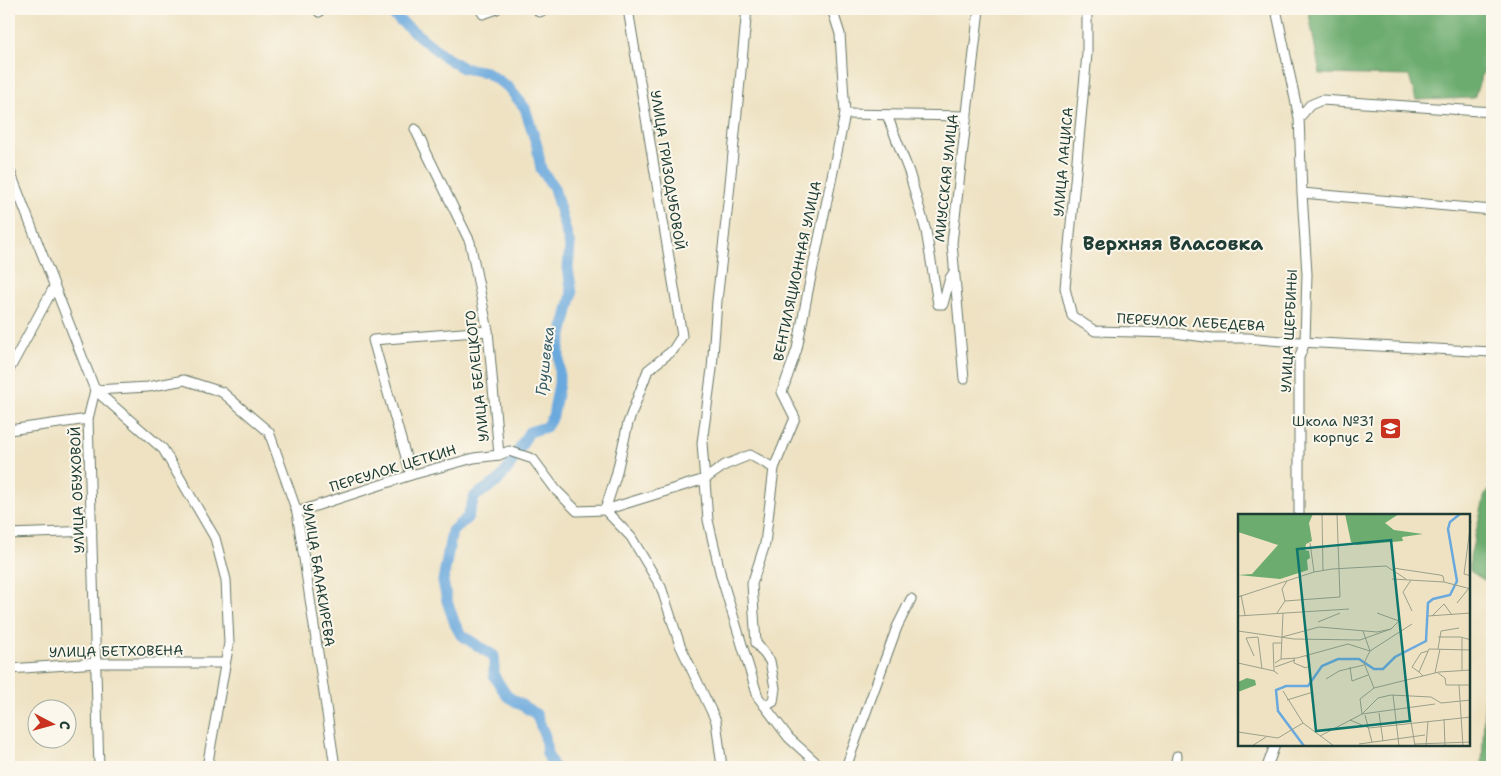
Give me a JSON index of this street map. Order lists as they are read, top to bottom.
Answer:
{
  "streets": {
    "street": [
      "УЛИЦА ЛАЦИСА",
      "УЛИЦА ГРИЗОДУБОВОЙ",
      "МИУССКАЯ УЛИЦА",
      "ВЕНТИЛЯЦИОННАЯ УЛИЦА",
      "ПЕРЕУЛОК ЛЕБЕДЕВА",
      "УЛИЦА ЩЕРБИНЫ",
      "УЛИЦА БЕЛЕЦКОГО",
      "ПЕРЕУЛОК ЦЕТКИН",
      "УЛИЦА ОБУХОВОЙ",
      "УЛИЦА БАЛАКИРЕВА",
      "УЛИЦА БЕТХОВЕНА"
    ]
  },
  "crossings": [
    ["УЛИЦА ЛАЦИСА", "ПЕРЕУЛОК ЛЕБЕДЕВА"],
    ["УЛИЦА ГРИЗОДУБОВОЙ", "ПЕРЕУЛОК ЦЕТКИН"],
    ["ПЕРЕУЛОК ЛЕБЕДЕВА", "УЛИЦА ЩЕРБИНЫ"],
    ["УЛИЦА БЕЛЕЦКОГО", "ПЕРЕУЛОК ЦЕТКИН"],
    ["ПЕРЕУЛОК ЦЕТКИН", "УЛИЦА БАЛАКИРЕВА"],
    ["УЛИЦА ОБУХОВОЙ", "УЛИЦА БАЛАКИРЕВА"],
    ["УЛИЦА ОБУХОВОЙ", "УЛИЦА БЕТХОВЕНА"]
  ],
  "districts": ["Верхняя Власовка"],
  "water": ["Грушевка"],
  "places": {
    "school or university": ["Школа №31 корпус 2"]
  },
  "north": "right"
}
